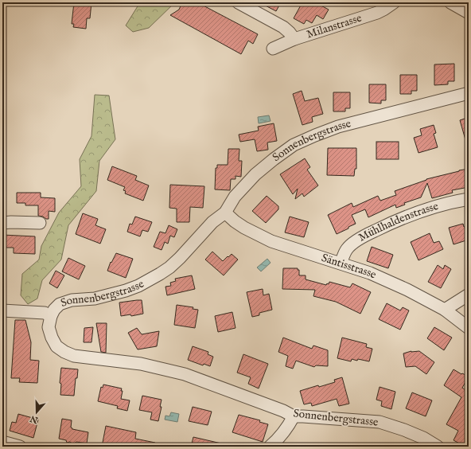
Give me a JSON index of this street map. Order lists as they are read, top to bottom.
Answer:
{
  "streets": {
    "street": [
      "Milanstrasse",
      "Sonnenbergstrasse",
      "Mühlhaldenstrasse",
      "Säntisstrasse"
    ]
  },
  "crossings": [
    ["Sonnenbergstrasse", "Säntisstrasse"],
    ["Mühlhaldenstrasse", "Säntisstrasse"]
  ],
  "north": "bottom"
}
